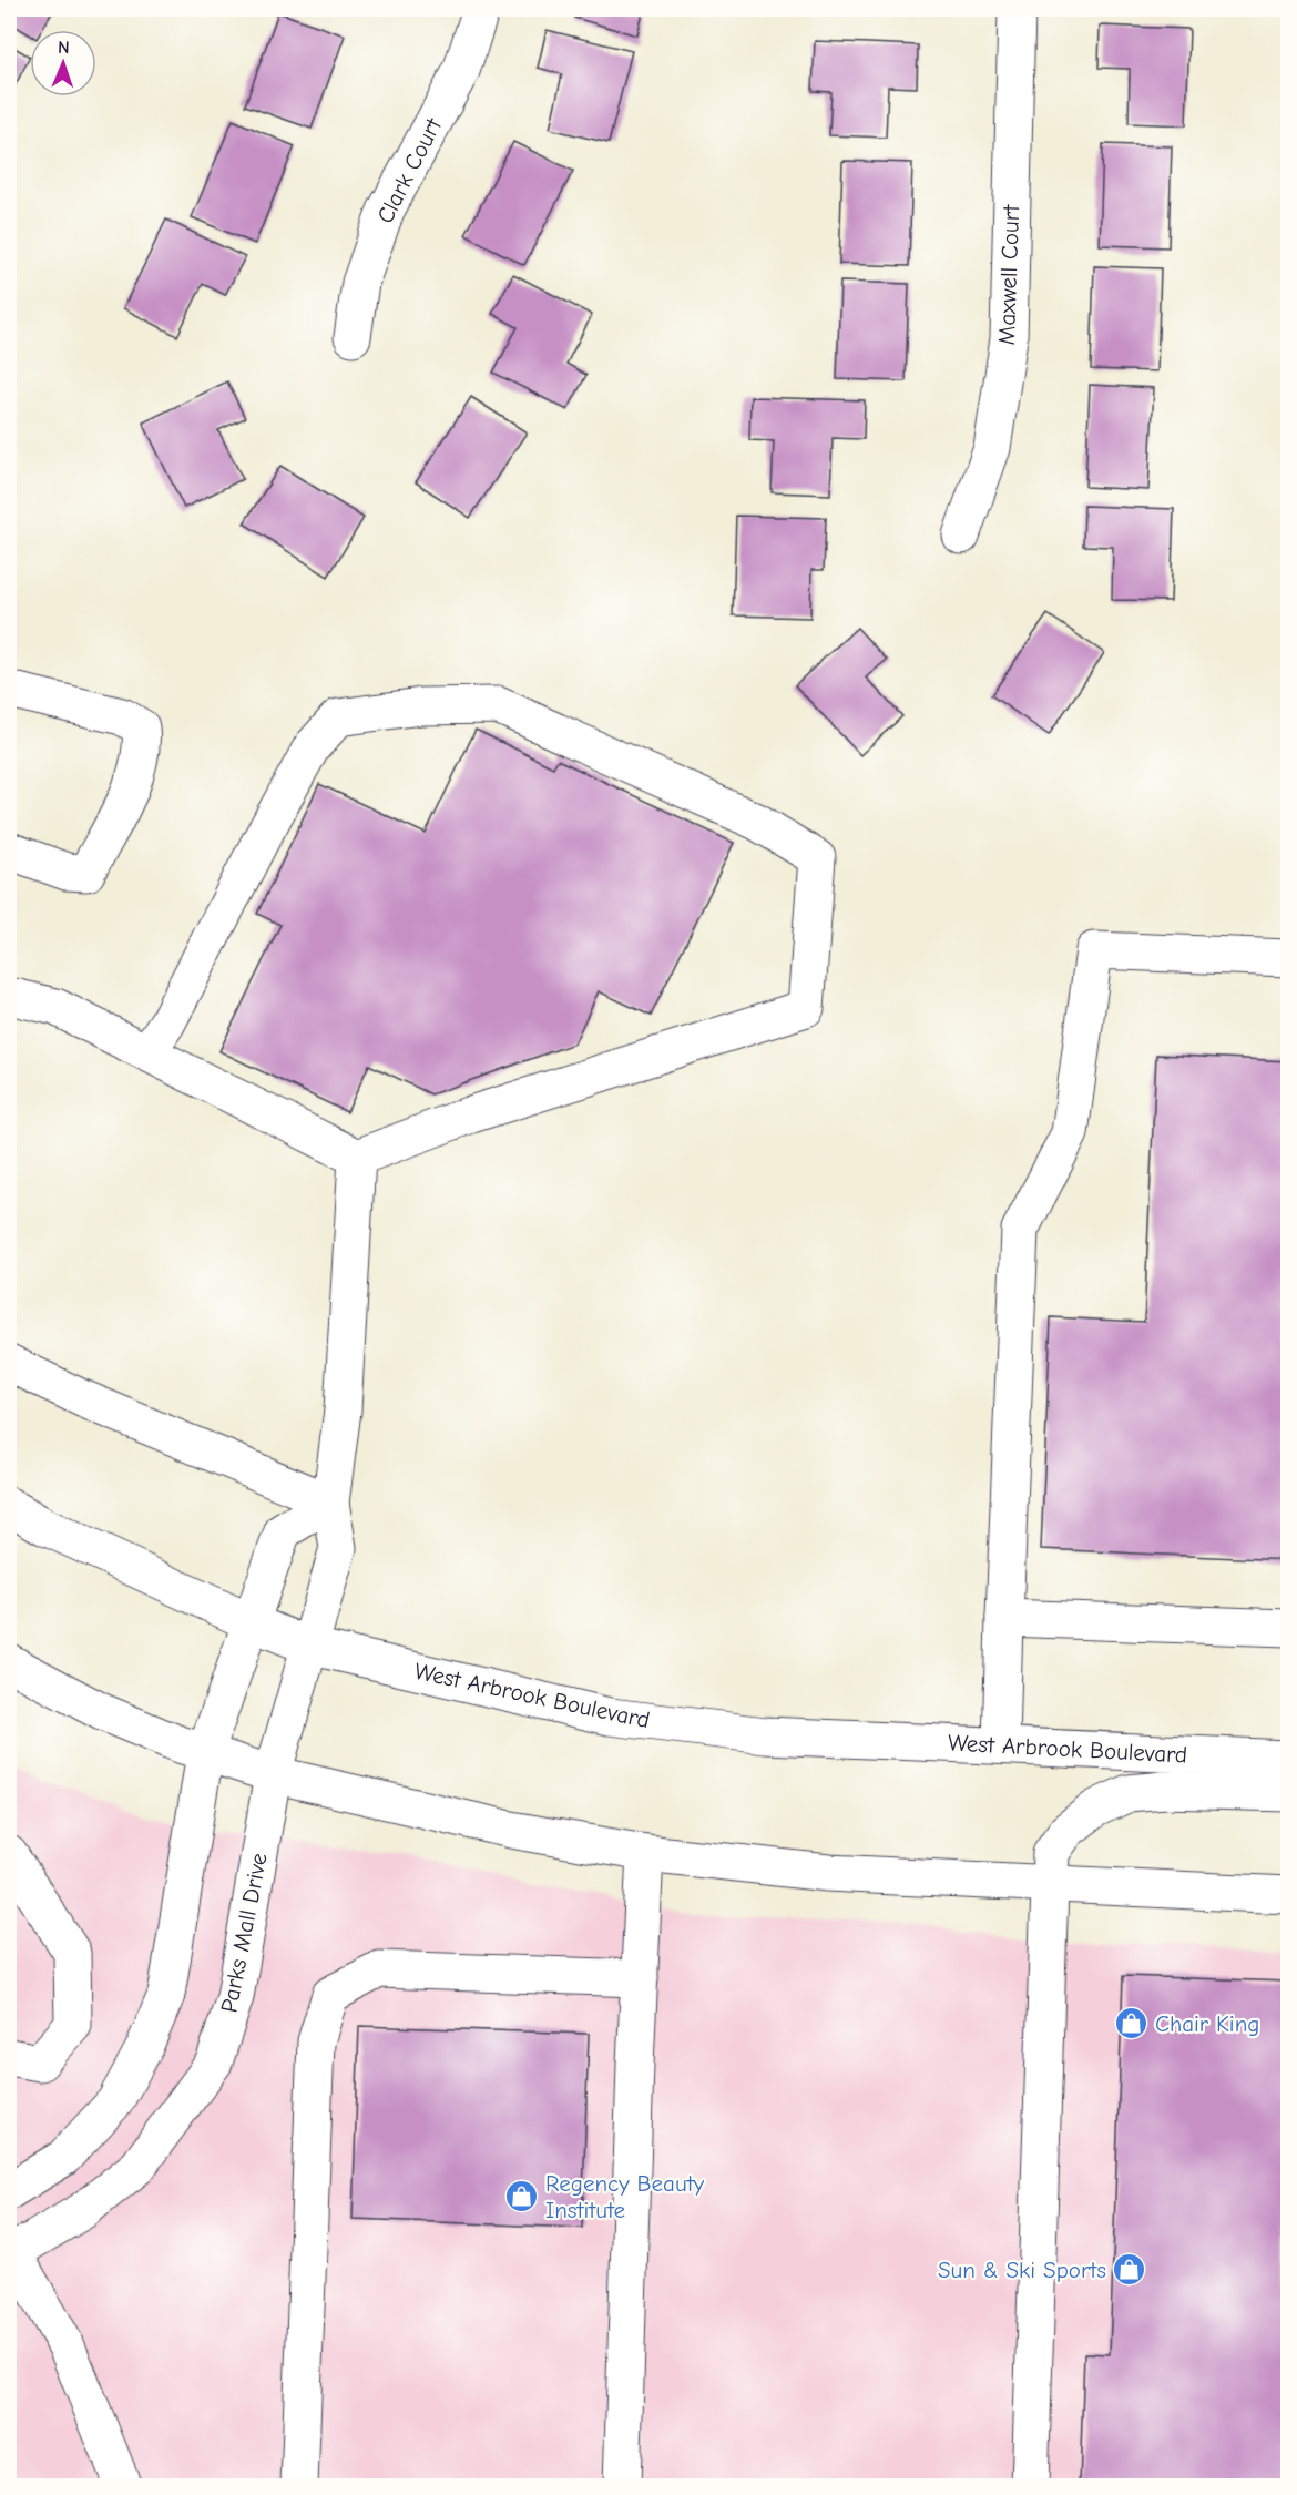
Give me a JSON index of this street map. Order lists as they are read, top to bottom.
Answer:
{
  "streets": {
    "street": [
      "Clark Court",
      "Maxwell Court",
      "West Arbrook Boulevard",
      "Parks Mall Drive"
    ]
  },
  "crossings": [
    ["West Arbrook Boulevard", "Parks Mall Drive"]
  ],
  "places": {
    "shop": ["Chair King", "Regency Beauty Institute", "Sun & Ski Sports"]
  },
  "north": "top"
}
